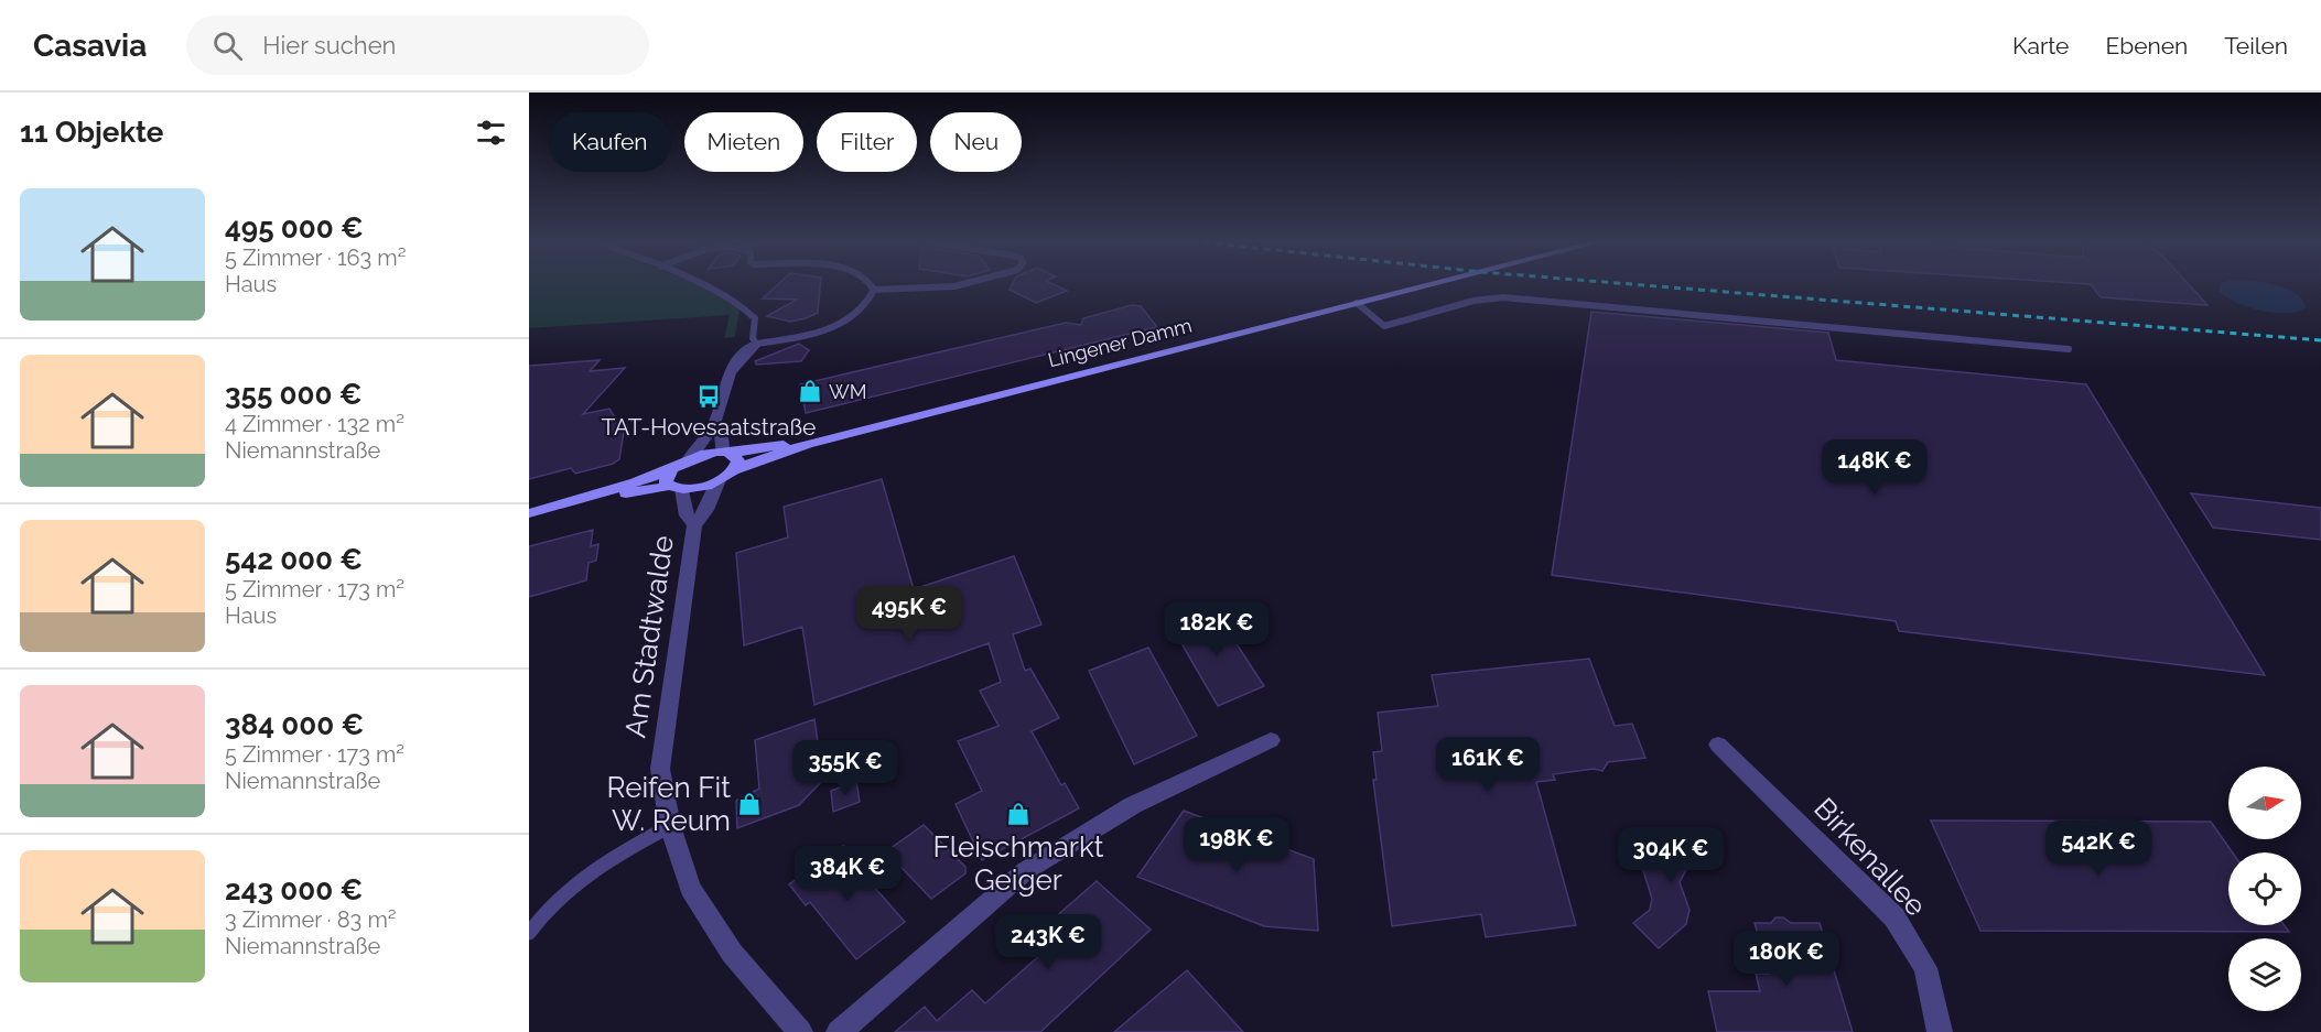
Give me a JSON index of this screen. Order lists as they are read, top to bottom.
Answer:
{
  "streets": {
    "main road": ["Lingener Damm"],
    "street": ["Am Stadtwalde", "Birkenallee"]
  },
  "crossings": [
    ["Lingener Damm", "Am Stadtwalde"]
  ],
  "places": {
    "shop": ["WM", "Reifen Fit W. Reum", "Fleischmarkt Geiger"],
    "bus stop": ["TAT-Hovesaatstraße"]
  },
  "north": "right",
  "page": {
    "header": "Casavia",
    "search": "Hier suchen",
    "nav": ["Karte", "Ebenen", "Teilen"],
    "heading": "11 Objekte",
    "chip": [
      "Kaufen",
      "Mieten",
      "Filter",
      "Neu"
    ],
    "list": [
      {
        "name": "495 000 €",
        "note": "5 Zimmer · 163 m² · Haus"
      },
      {
        "name": "355 000 €",
        "note": "4 Zimmer · 132 m² · Niemannstraße"
      },
      {
        "name": "542 000 €",
        "note": "5 Zimmer · 173 m² · Haus"
      },
      {
        "name": "384 000 €",
        "note": "5 Zimmer · 173 m² · Niemannstraße"
      },
      {
        "name": "243 000 €",
        "note": "3 Zimmer · 83 m² · Niemannstraße"
      }
    ],
    "price": [
      "148K €",
      "495K €",
      "182K €",
      "161K €",
      "355K €",
      "198K €",
      "542K €",
      "304K €",
      "384K €",
      "243K €",
      "180K €"
    ]
  }
}
